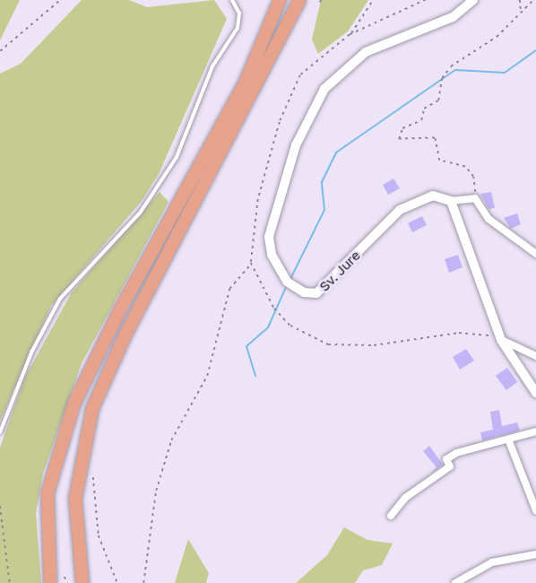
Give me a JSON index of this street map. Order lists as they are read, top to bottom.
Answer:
{
  "streets": {
    "street": ["Sv. Jure"]
  }
}
